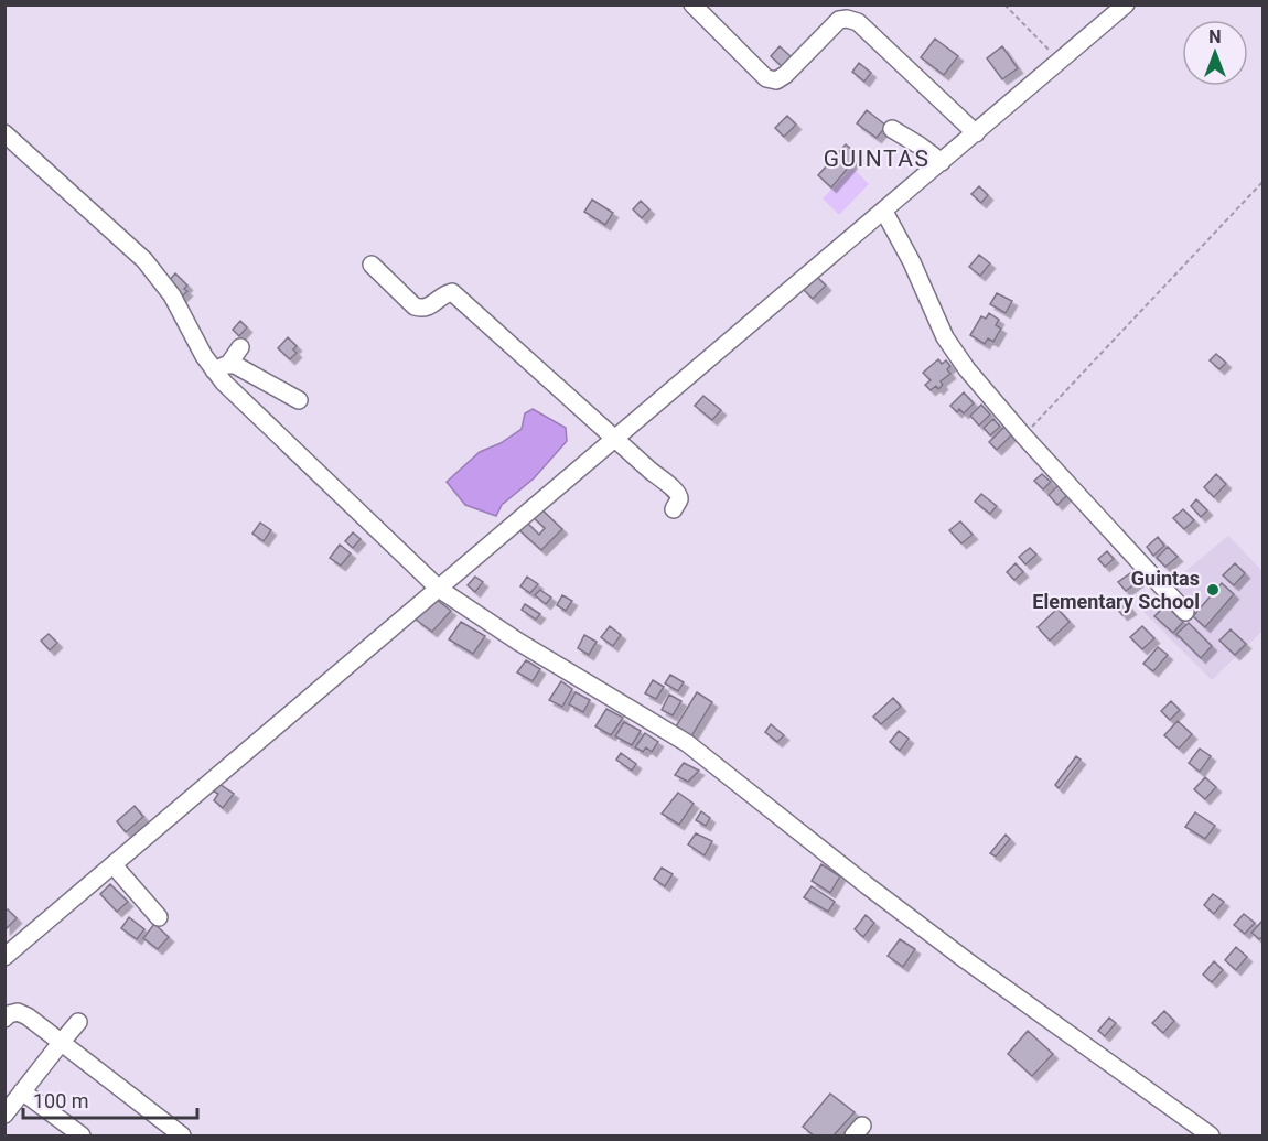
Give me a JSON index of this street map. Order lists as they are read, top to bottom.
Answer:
{
  "districts": ["GUINTAS"],
  "places": ["Guintas Elementary School"],
  "scale_bar": "100 m",
  "north": "top"
}
